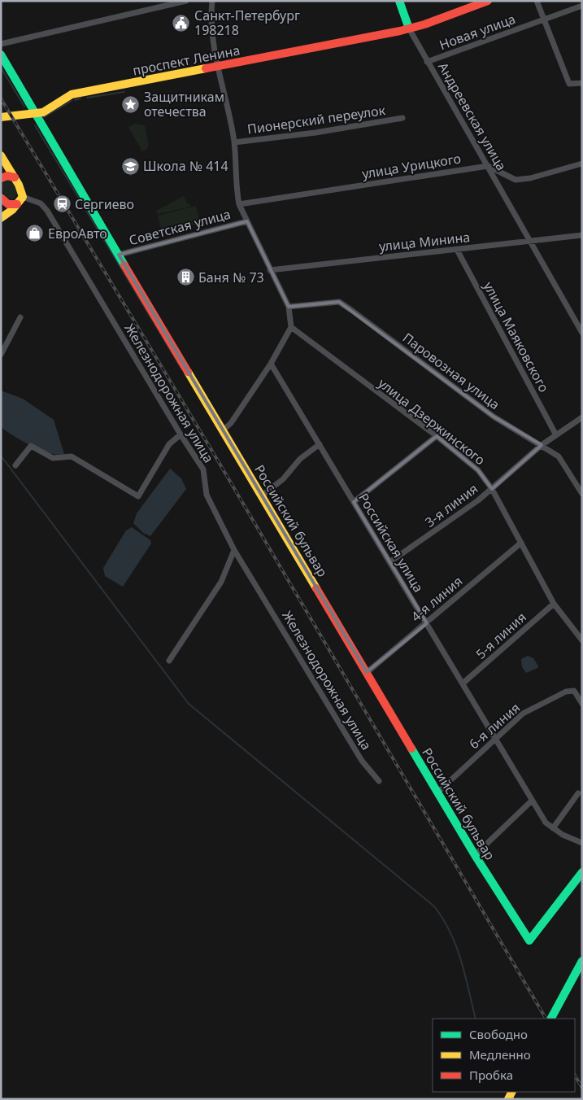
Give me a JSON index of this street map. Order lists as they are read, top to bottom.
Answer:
{
  "streets": {
    "street": [
      "Новая улица",
      "проспект Ленина",
      "Андреевская улица",
      "Пионерский переулок",
      "улица Урицкого",
      "Советская улица",
      "улица Минина",
      "улица Маяковского",
      "Паровозная улица",
      "Железнодорожная улица",
      "улица Дзержинского",
      "3-я линия",
      "Российский бульвар",
      "Российская улица",
      "4-я линия",
      "5-я линия",
      "6-я линия"
    ]
  },
  "crossings": [
    ["Новая улица", "Андреевская улица"],
    ["проспект Ленина", "Андреевская улица"],
    ["проспект Ленина", "Российский бульвар"],
    ["Андреевская улица", "улица Урицкого"],
    ["Андреевская улица", "улица Минина"],
    ["Советская улица", "Российский бульвар"],
    ["улица Минина", "улица Маяковского"],
    ["улица Маяковского", "3-я линия"],
    ["Паровозная улица", "3-я линия"],
    ["улица Дзержинского", "3-я линия"],
    ["улица Дзержинского", "4-я линия"],
    ["улица Дзержинского", "5-я линия"],
    ["3-я линия", "Российская улица"],
    ["Российский бульвар", "4-я линия"],
    ["Российский бульвар", "6-я линия"],
    ["Российская улица", "4-я линия"],
    ["Российская улица", "5-я линия"],
    ["Российская улица", "6-я линия"]
  ],
  "places": {
    "public building": ["Санкт-Петербург 198218"],
    "place": ["Защитникам отечества"],
    "school or university": ["Школа № 414"],
    "station": ["Сергиево"],
    "shop": ["ЕвроАвто"],
    "building": ["Баня № 73"]
  },
  "legend": ["Свободно", "Медленно", "Пробка"]
}
